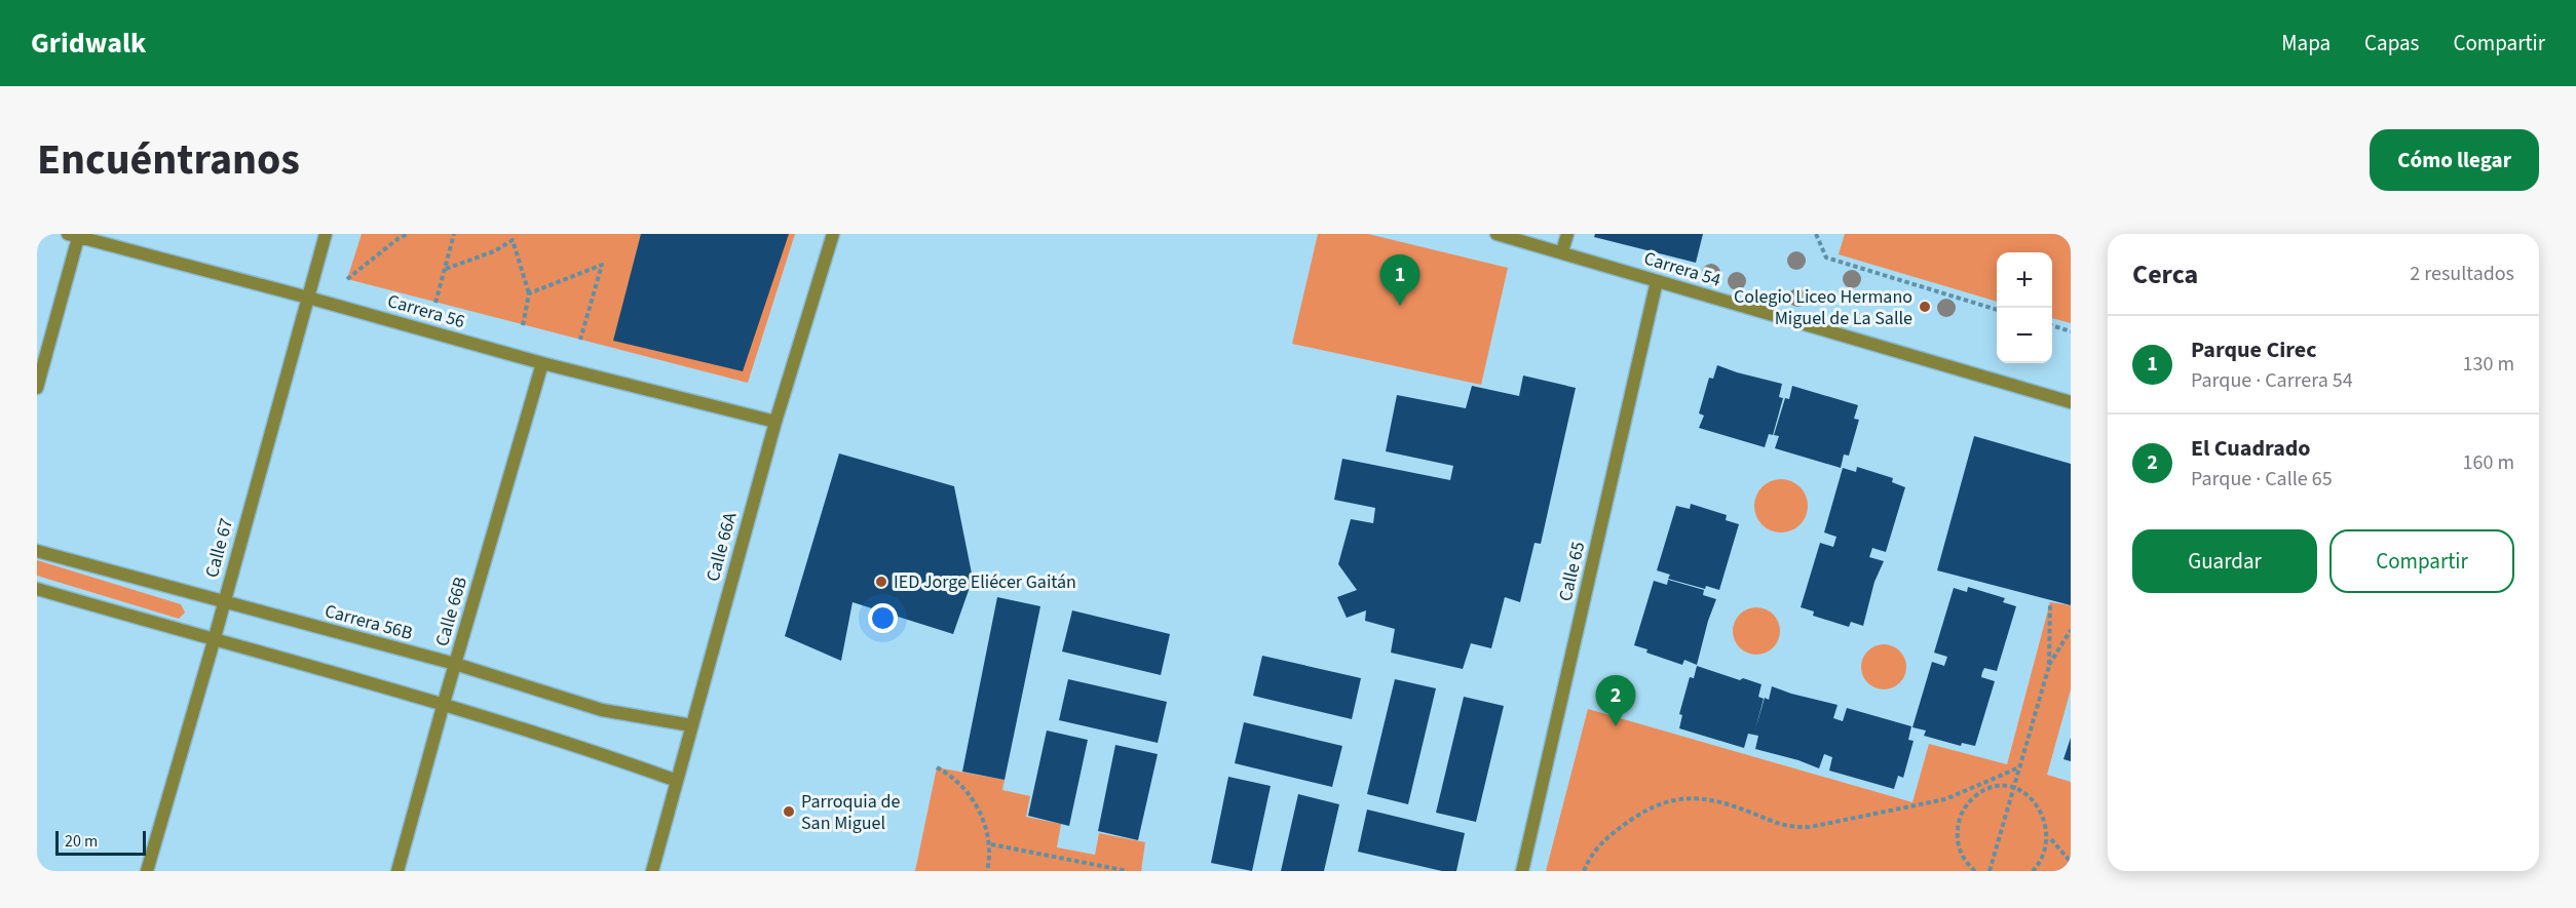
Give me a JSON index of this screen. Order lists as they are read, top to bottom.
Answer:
{
  "streets": {
    "street": [
      "Carrera 54",
      "Carrera 56",
      "Calle 66A",
      "Calle 67",
      "Calle 65",
      "Calle 66B",
      "Carrera 56B"
    ]
  },
  "crossings": [
    ["Carrera 54", "Calle 65"],
    ["Carrera 56", "Calle 66A"],
    ["Carrera 56", "Calle 67"],
    ["Carrera 56", "Calle 66B"],
    ["Calle 66A", "Carrera 56B"],
    ["Calle 67", "Carrera 56B"],
    ["Calle 66B", "Carrera 56B"]
  ],
  "places": ["Colegio Liceo Hermano Miguel de La Salle", "IED Jorge Eliécer Gaitán", "Parroquia de San Miguel"],
  "scale_bar": "20 m",
  "page": {
    "header": "Gridwalk",
    "nav": ["Mapa", "Capas", "Compartir"],
    "title": "Encuéntranos",
    "buttons": [
      "Cómo llegar",
      ["Guardar", "Compartir"]
    ],
    "heading": ["Cerca", "2 resultados"],
    "map_buttons": ["+", "−"],
    "pins": ["1", "2"],
    "list": [
      {
        "mark": "1",
        "name": "Parque Cirec",
        "note": "Parque · Carrera 54",
        "value": "130 m"
      },
      {
        "mark": "2",
        "name": "El Cuadrado",
        "note": "Parque · Calle 65",
        "value": "160 m"
      }
    ],
    "scale": "20 m"
  }
}
